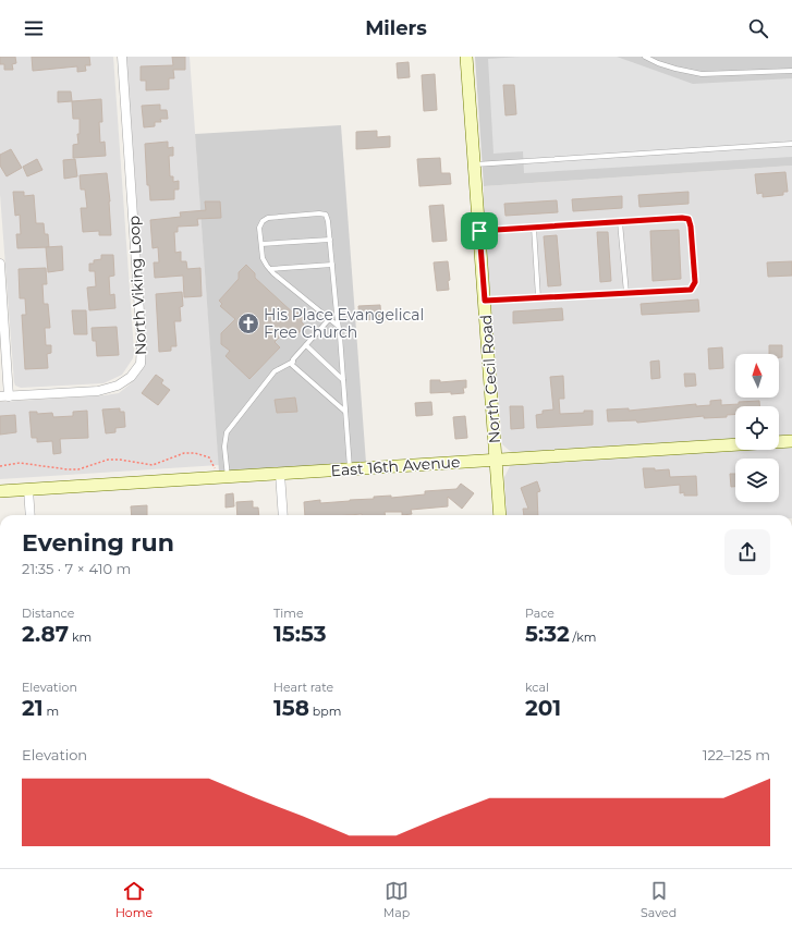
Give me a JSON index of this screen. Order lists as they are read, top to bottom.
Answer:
{
  "streets": {
    "street": ["North Viking Loop", "North Cecil Road", "East 16th Avenue"]
  },
  "crossings": [
    ["North Cecil Road", "East 16th Avenue"]
  ],
  "places": {
    "church": ["His Place Evangelical Free Church"]
  },
  "north": "top",
  "page": {
    "header": "Milers",
    "heading": ["Evening run", "21:35 · 7 × 410 m"],
    "stats": [
      ["Distance", "2.87 km"],
      ["Time", "15:53"],
      ["Pace", "5:32 /km"],
      ["Elevation", "21 m"],
      ["Heart rate", "158 bpm"],
      ["kcal", "201"]
    ],
    "chart": ["Elevation", "122–125 m"],
    "tabs": ["Home", "Map", "Saved"]
  }
}
